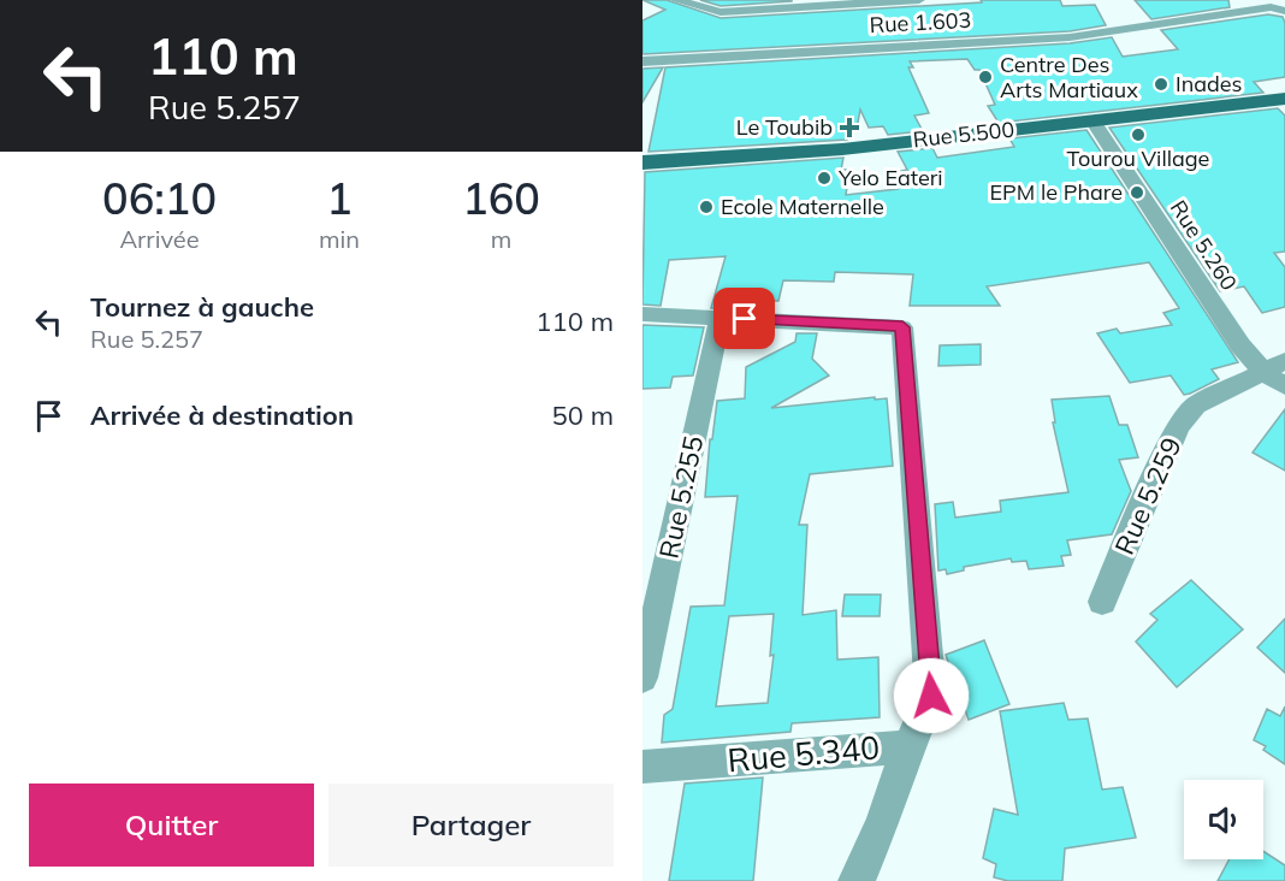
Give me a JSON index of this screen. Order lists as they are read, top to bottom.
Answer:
{
  "streets": {
    "main road": ["Rue 5.500"],
    "street": [
      "Rue 1.603",
      "Rue 5.260",
      "Rue 5.259",
      "Rue 5.255",
      "Rue 5.340"
    ]
  },
  "crossings": [
    ["Rue 5.500", "Rue 5.260"],
    ["Rue 5.260", "Rue 5.259"]
  ],
  "places": {
    "other": [
      "Centre Des Arts Martiaux",
      "Inades",
      "Tourou Village",
      "Yelo Eateri",
      "EPM le Phare",
      "Ecole Maternelle"
    ],
    "health": ["Le Toubib"]
  },
  "page": {
    "turn": ["110 m", "Rue 5.257"],
    "eta": [
      "06:10",
      "Arrivée",
      "1",
      "min",
      "160",
      "m"
    ],
    "list": [
      {
        "name": "Tournez à gauche",
        "note": "Rue 5.257",
        "value": "110 m"
      },
      {
        "name": "Arrivée à destination",
        "value": "50 m"
      }
    ],
    "buttons": ["Quitter", "Partager"]
  }
}
